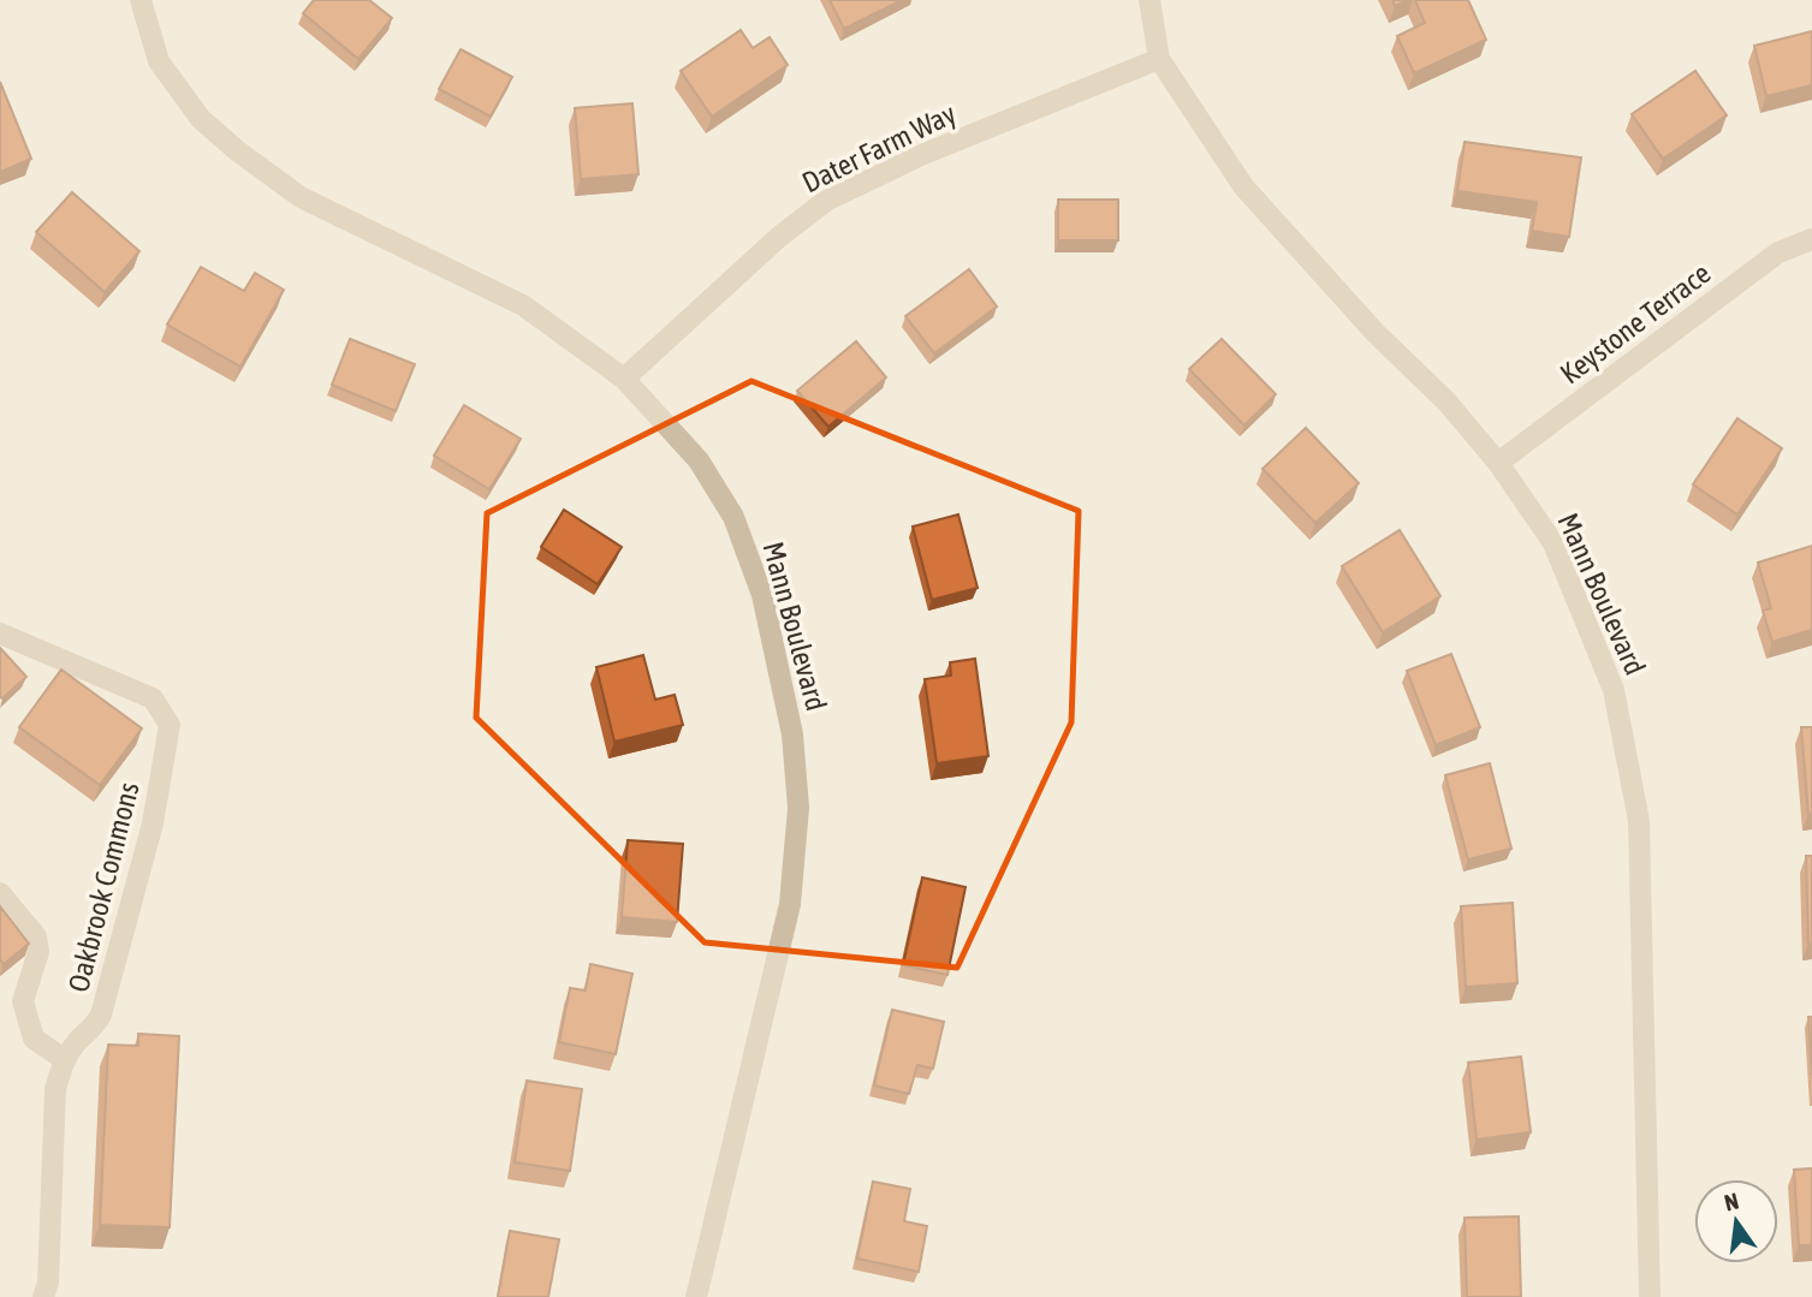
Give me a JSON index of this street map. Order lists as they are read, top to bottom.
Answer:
{
  "streets": {
    "street": [
      "Dater Farm Way",
      "Keystone Terrace",
      "Mann Boulevard",
      "Oakbrook Commons"
    ]
  },
  "crossings": [
    ["Dater Farm Way", "Mann Boulevard"],
    ["Keystone Terrace", "Mann Boulevard"]
  ],
  "north": "top"
}
